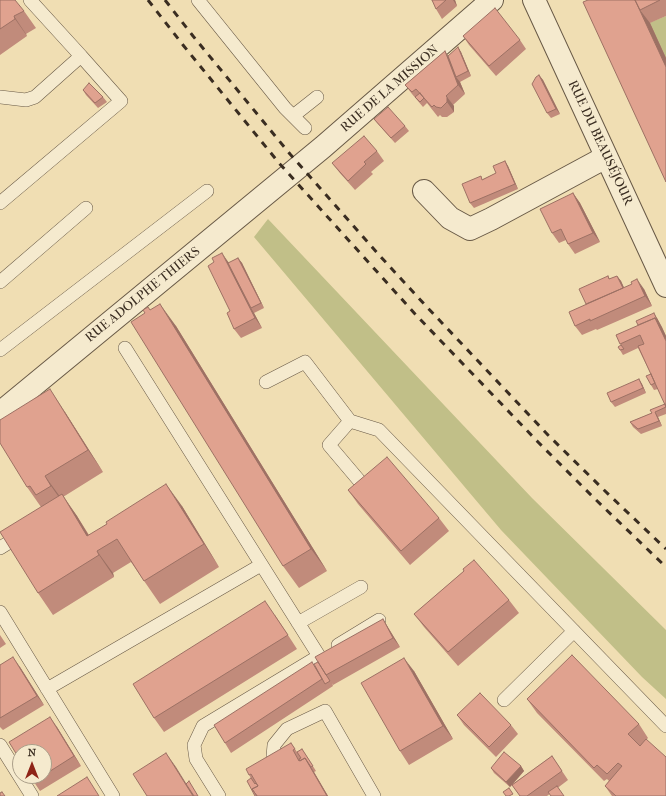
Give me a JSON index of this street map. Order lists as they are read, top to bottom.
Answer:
{
  "streets": {
    "street": ["RUE DE LA MISSION", "RUE DU BEAUSÉJOUR", "RUE ADOLPHE THIERS"]
  },
  "crossings": [
    ["RUE DE LA MISSION", "RUE ADOLPHE THIERS"]
  ],
  "north": "top"
}
